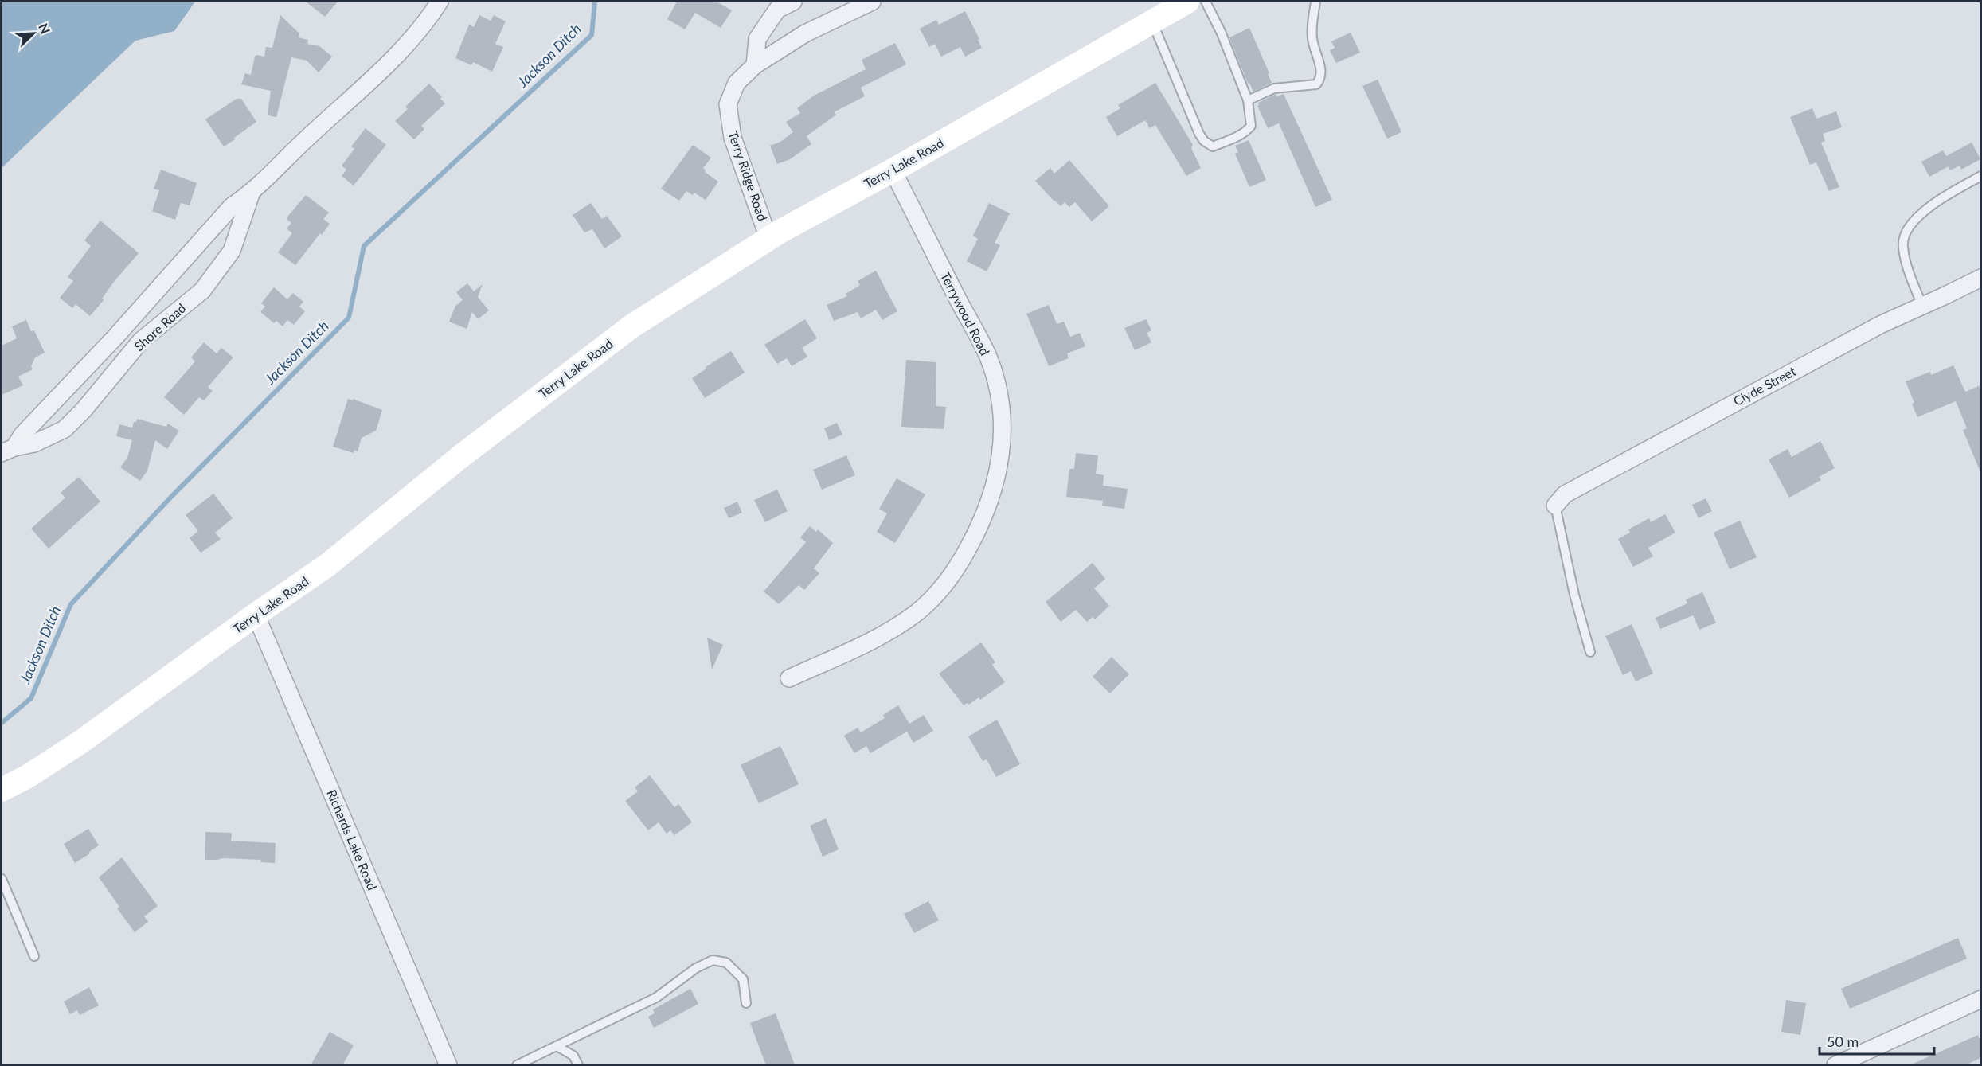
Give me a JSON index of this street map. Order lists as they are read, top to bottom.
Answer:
{
  "streets": {
    "main road": ["Terry Lake Road"],
    "street": [
      "Terry Ridge Road",
      "Terrywood Road",
      "Shore Road",
      "Clyde Street",
      "Richards Lake Road"
    ]
  },
  "crossings": [
    ["Terry Lake Road", "Terry Ridge Road"],
    ["Terry Lake Road", "Terrywood Road"],
    ["Terry Lake Road", "Richards Lake Road"]
  ],
  "water": ["Jackson Ditch"],
  "scale_bar": "50 m",
  "north": "top right"
}
